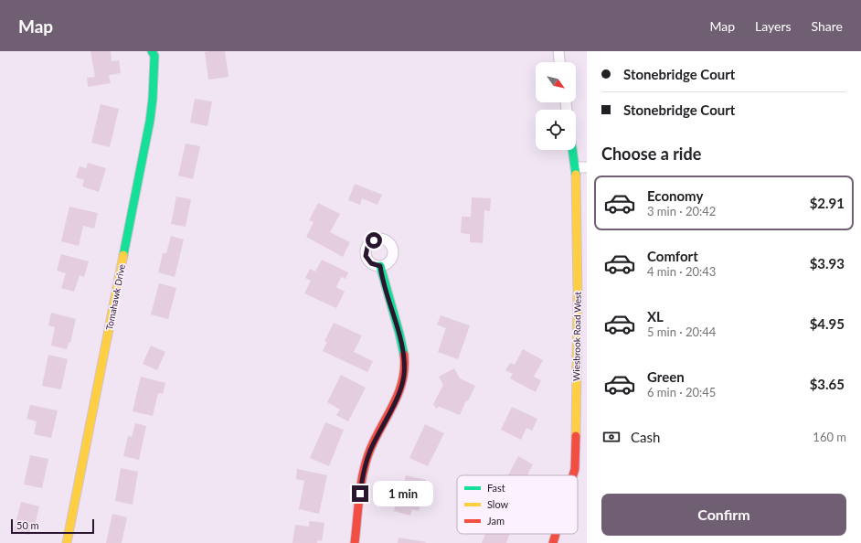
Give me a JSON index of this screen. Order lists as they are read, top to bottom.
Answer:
{
  "streets": {
    "street": ["Tomahawk Drive", "Wiesbrook Road West"]
  },
  "legend": ["Fast", "Slow", "Jam"],
  "scale_bar": "50 m",
  "north": "bottom right",
  "page": {
    "header": "Map",
    "nav": ["Map", "Layers", "Share"],
    "banner": ["Stonebridge Court", "Stonebridge Court"],
    "heading": "Choose a ride",
    "list": [
      {
        "name": "Economy",
        "note": "3 min · 20:42",
        "value": "$2.91"
      },
      {
        "name": "Comfort",
        "note": "4 min · 20:43",
        "value": "$3.93"
      },
      {
        "name": "XL",
        "note": "5 min · 20:44",
        "value": "$4.95"
      },
      {
        "name": "Green",
        "note": "6 min · 20:45",
        "value": "$3.65"
      }
    ],
    "pay": ["Cash", "160 m"],
    "bubble": "1 min",
    "buttons": "Confirm",
    "scale": "50 m"
  }
}
